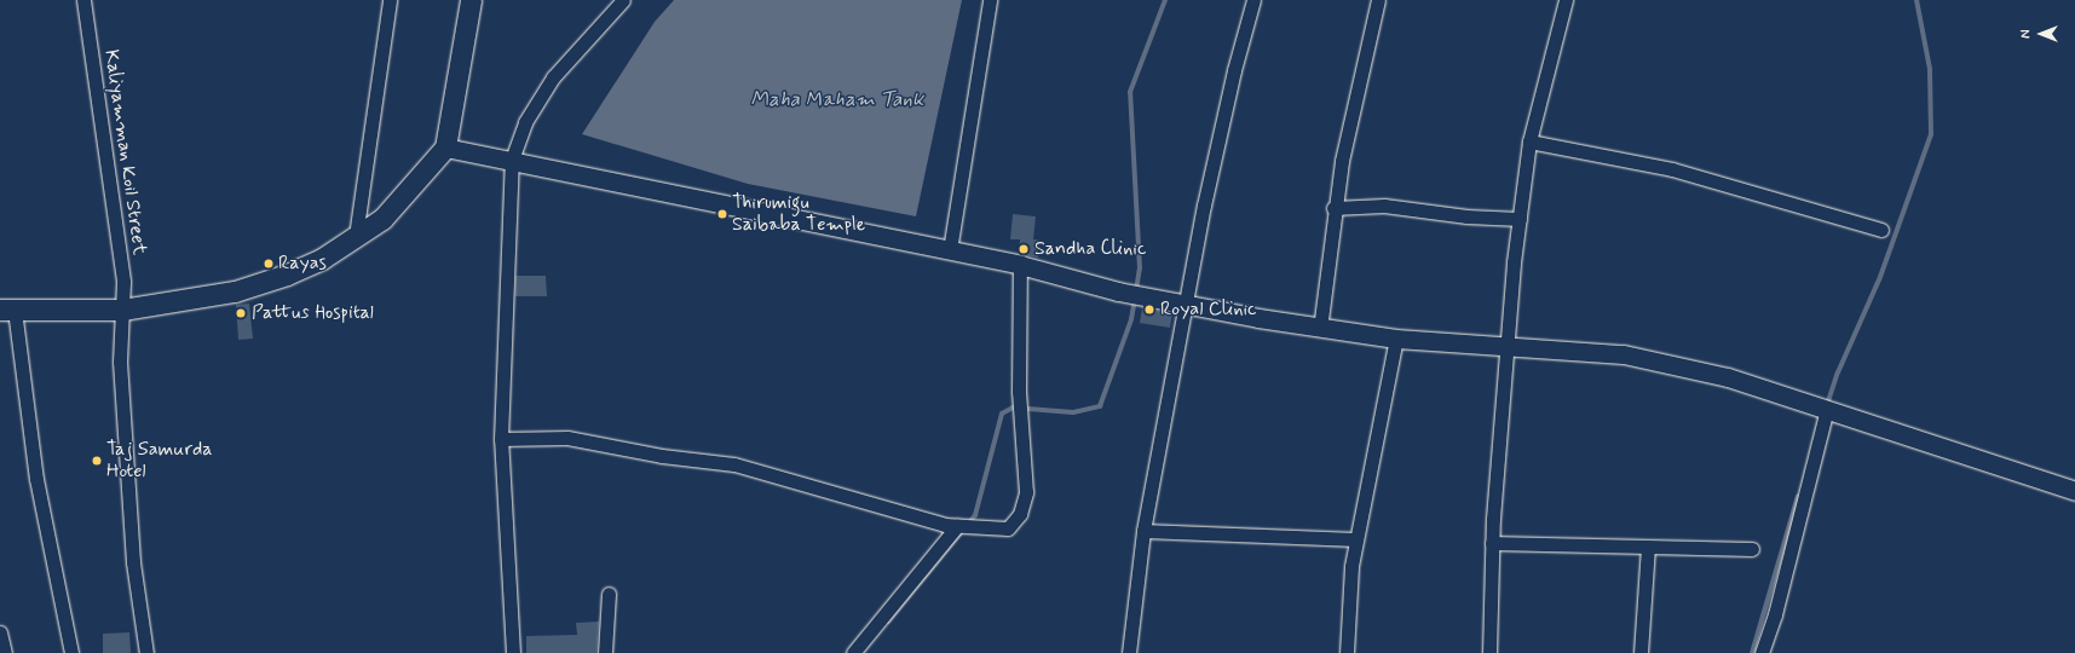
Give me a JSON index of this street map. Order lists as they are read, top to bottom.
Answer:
{
  "streets": {
    "street": ["Kaliyamman Koil Street"]
  },
  "water": ["Maha Maham Tank"],
  "places": [
    "Thirumigu Saibaba Temple",
    "Sandha Clinic",
    "Rayas",
    "Royal Clinic",
    "Pattus Hospital",
    "Taj Samurda Hotel"
  ],
  "north": "left"
}
